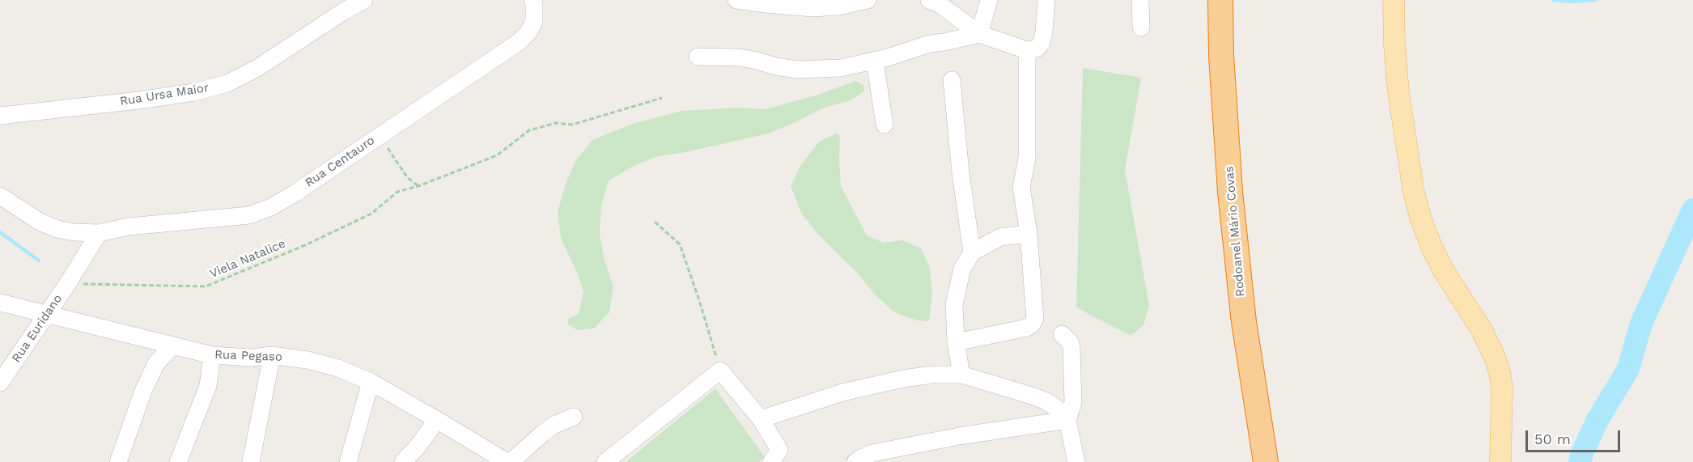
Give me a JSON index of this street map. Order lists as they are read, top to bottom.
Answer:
{
  "streets": {
    "highway": ["Rodoanel Mário Covas"],
    "street": [
      "Rua Ursa Maior",
      "Rua Centauro",
      "Rua Euridano",
      "Rua Pegaso"
    ],
    "path": ["Viela Natalice"]
  },
  "crossings": [
    ["Rua Centauro", "Rua Euridano"],
    ["Viela Natalice", "Rua Euridano"],
    ["Rua Euridano", "Rua Pegaso"]
  ],
  "scale_bar": "50 m"
}
